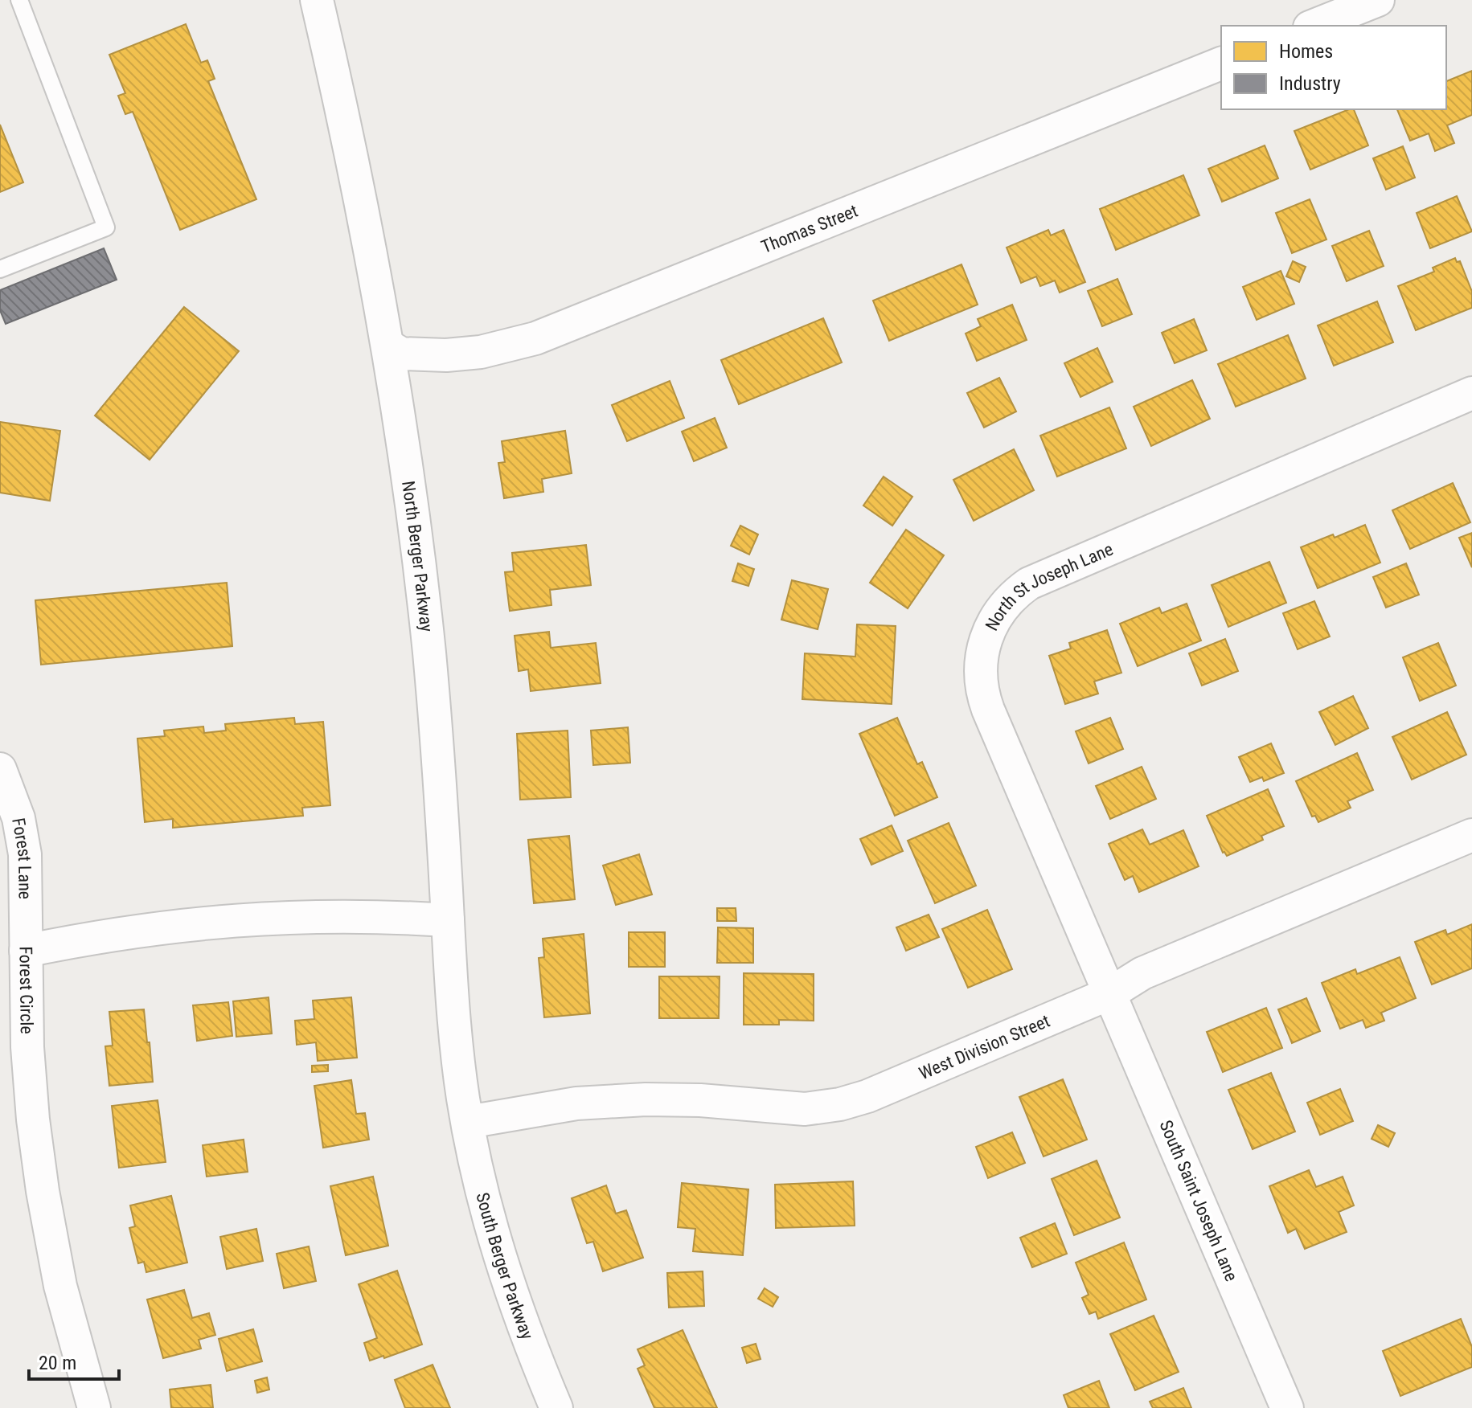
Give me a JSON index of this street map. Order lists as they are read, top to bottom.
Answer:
{
  "streets": {
    "street": [
      "Thomas Street",
      "North Berger Parkway",
      "North St Joseph Lane",
      "Forest Lane",
      "Forest Circle",
      "West Division Street",
      "South Saint Joseph Lane",
      "South Berger Parkway"
    ]
  },
  "crossings": [
    ["Thomas Street", "North Berger Parkway"],
    ["North Berger Parkway", "Forest Circle"],
    ["North Berger Parkway", "West Division Street"],
    ["North Berger Parkway", "South Berger Parkway"],
    ["North St Joseph Lane", "West Division Street"],
    ["North St Joseph Lane", "South Saint Joseph Lane"],
    ["Forest Lane", "Forest Circle"],
    ["West Division Street", "South Saint Joseph Lane"],
    ["West Division Street", "South Berger Parkway"]
  ],
  "legend": ["Homes", "Industry"],
  "scale_bar": "20 m"
}
